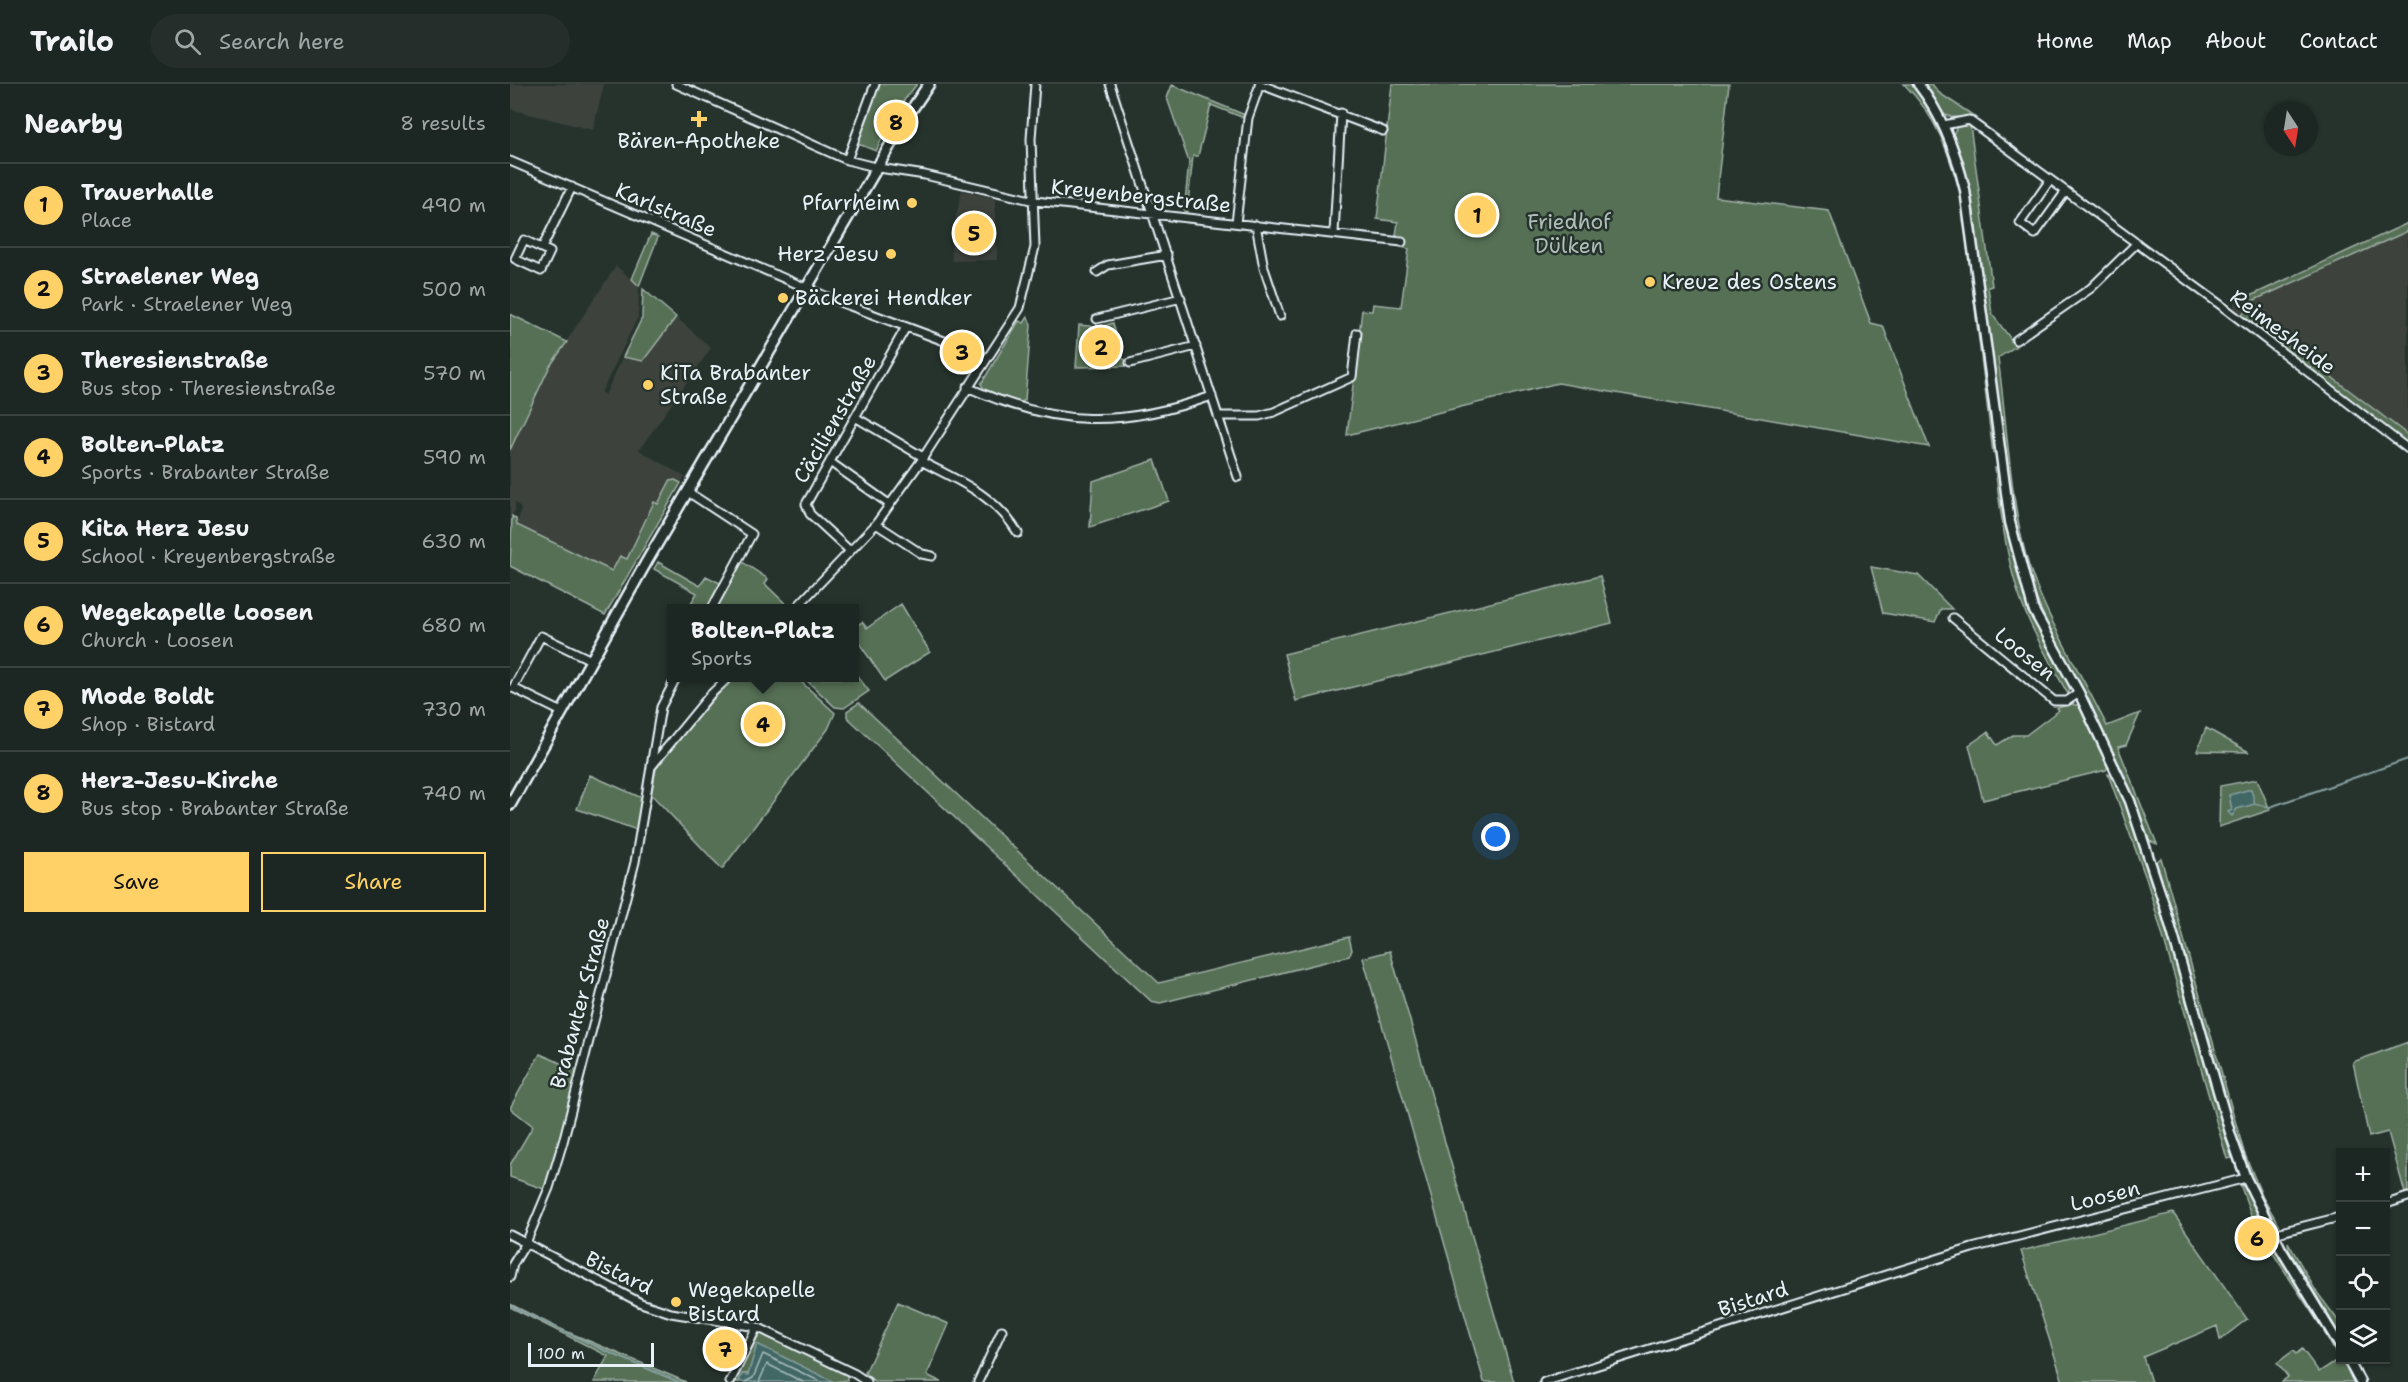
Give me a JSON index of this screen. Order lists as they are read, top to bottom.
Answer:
{
  "streets": {
    "street": [
      "Kreyenbergstraße",
      "Karlstraße",
      "Reimesheide",
      "Cäcilienstraße",
      "Loosen",
      "Brabanter Straße",
      "Bistard"
    ]
  },
  "crossings": [
    ["Karlstraße", "Cäcilienstraße"],
    ["Loosen", "Bistard"],
    ["Brabanter Straße", "Bistard"]
  ],
  "parks": ["Friedhof Dülken"],
  "places": {
    "health": ["Bären-Apotheke"],
    "other": [
      "Pfarrheim",
      "Herz Jesu",
      "Kreuz des Ostens",
      "Bäckerei Hendker",
      "KiTa Brabanter Straße",
      "Wegekapelle Bistard"
    ]
  },
  "scale_bar": "100 m",
  "north": "bottom",
  "page": {
    "header": "Trailo",
    "search": "Search here",
    "nav": [
      "Home",
      "Map",
      "About",
      "Contact"
    ],
    "heading": ["Nearby", "8 results"],
    "pins": [
      "8",
      "1",
      "5",
      "2",
      "3",
      "4",
      "6",
      "7"
    ],
    "list": [
      {
        "mark": "1",
        "name": "Trauerhalle",
        "note": "Place",
        "value": "490 m"
      },
      {
        "mark": "2",
        "name": "Straelener Weg",
        "note": "Park · Straelener Weg",
        "value": "500 m"
      },
      {
        "mark": "3",
        "name": "Theresienstraße",
        "note": "Bus stop · Theresienstraße",
        "value": "570 m"
      },
      {
        "mark": "4",
        "name": "Bolten-Platz",
        "note": "Sports · Brabanter Straße",
        "value": "590 m"
      },
      {
        "mark": "5",
        "name": "Kita Herz Jesu",
        "note": "School · Kreyenbergstraße",
        "value": "630 m"
      },
      {
        "mark": "6",
        "name": "Wegekapelle Loosen",
        "note": "Church · Loosen",
        "value": "680 m"
      },
      {
        "mark": "7",
        "name": "Mode Boldt",
        "note": "Shop · Bistard",
        "value": "730 m"
      },
      {
        "mark": "8",
        "name": "Herz-Jesu-Kirche",
        "note": "Bus stop · Brabanter Straße",
        "value": "740 m"
      }
    ],
    "popup": ["Bolten-Platz", "Sports"],
    "buttons": ["Save", "Share"],
    "map_buttons": ["+", "−"],
    "scale": "100 m"
  }
}
